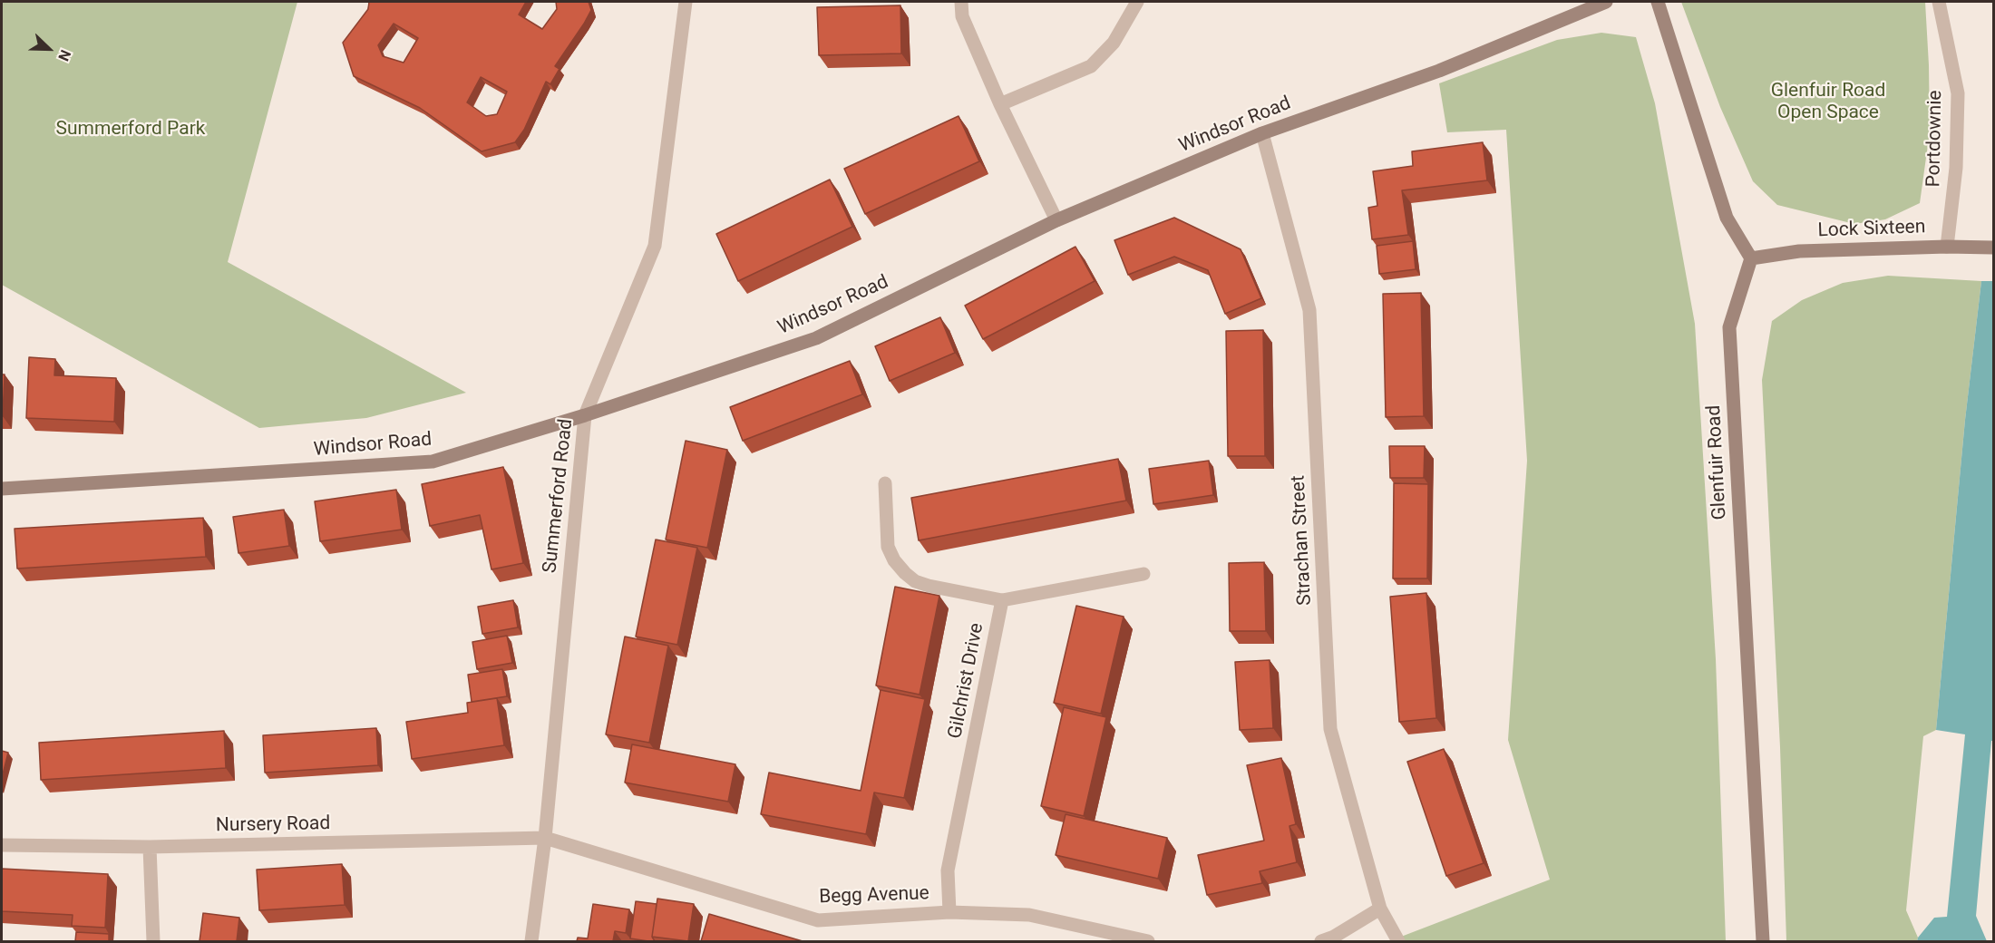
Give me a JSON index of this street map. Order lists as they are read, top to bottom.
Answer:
{
  "streets": {
    "street": [
      "Windsor Road",
      "Portdownie",
      "Lock Sixteen",
      "Glenfuir Road",
      "Summerford Road",
      "Strachan Street",
      "Gilchrist Drive",
      "Nursery Road",
      "Begg Avenue"
    ]
  },
  "crossings": [
    ["Windsor Road", "Summerford Road"],
    ["Windsor Road", "Strachan Street"],
    ["Portdownie", "Lock Sixteen"],
    ["Lock Sixteen", "Glenfuir Road"],
    ["Summerford Road", "Nursery Road"],
    ["Summerford Road", "Begg Avenue"],
    ["Gilchrist Drive", "Begg Avenue"],
    ["Nursery Road", "Begg Avenue"]
  ],
  "parks": ["Glenfuir Road Open Space", "Summerford Park"],
  "north": "bottom right"
}
